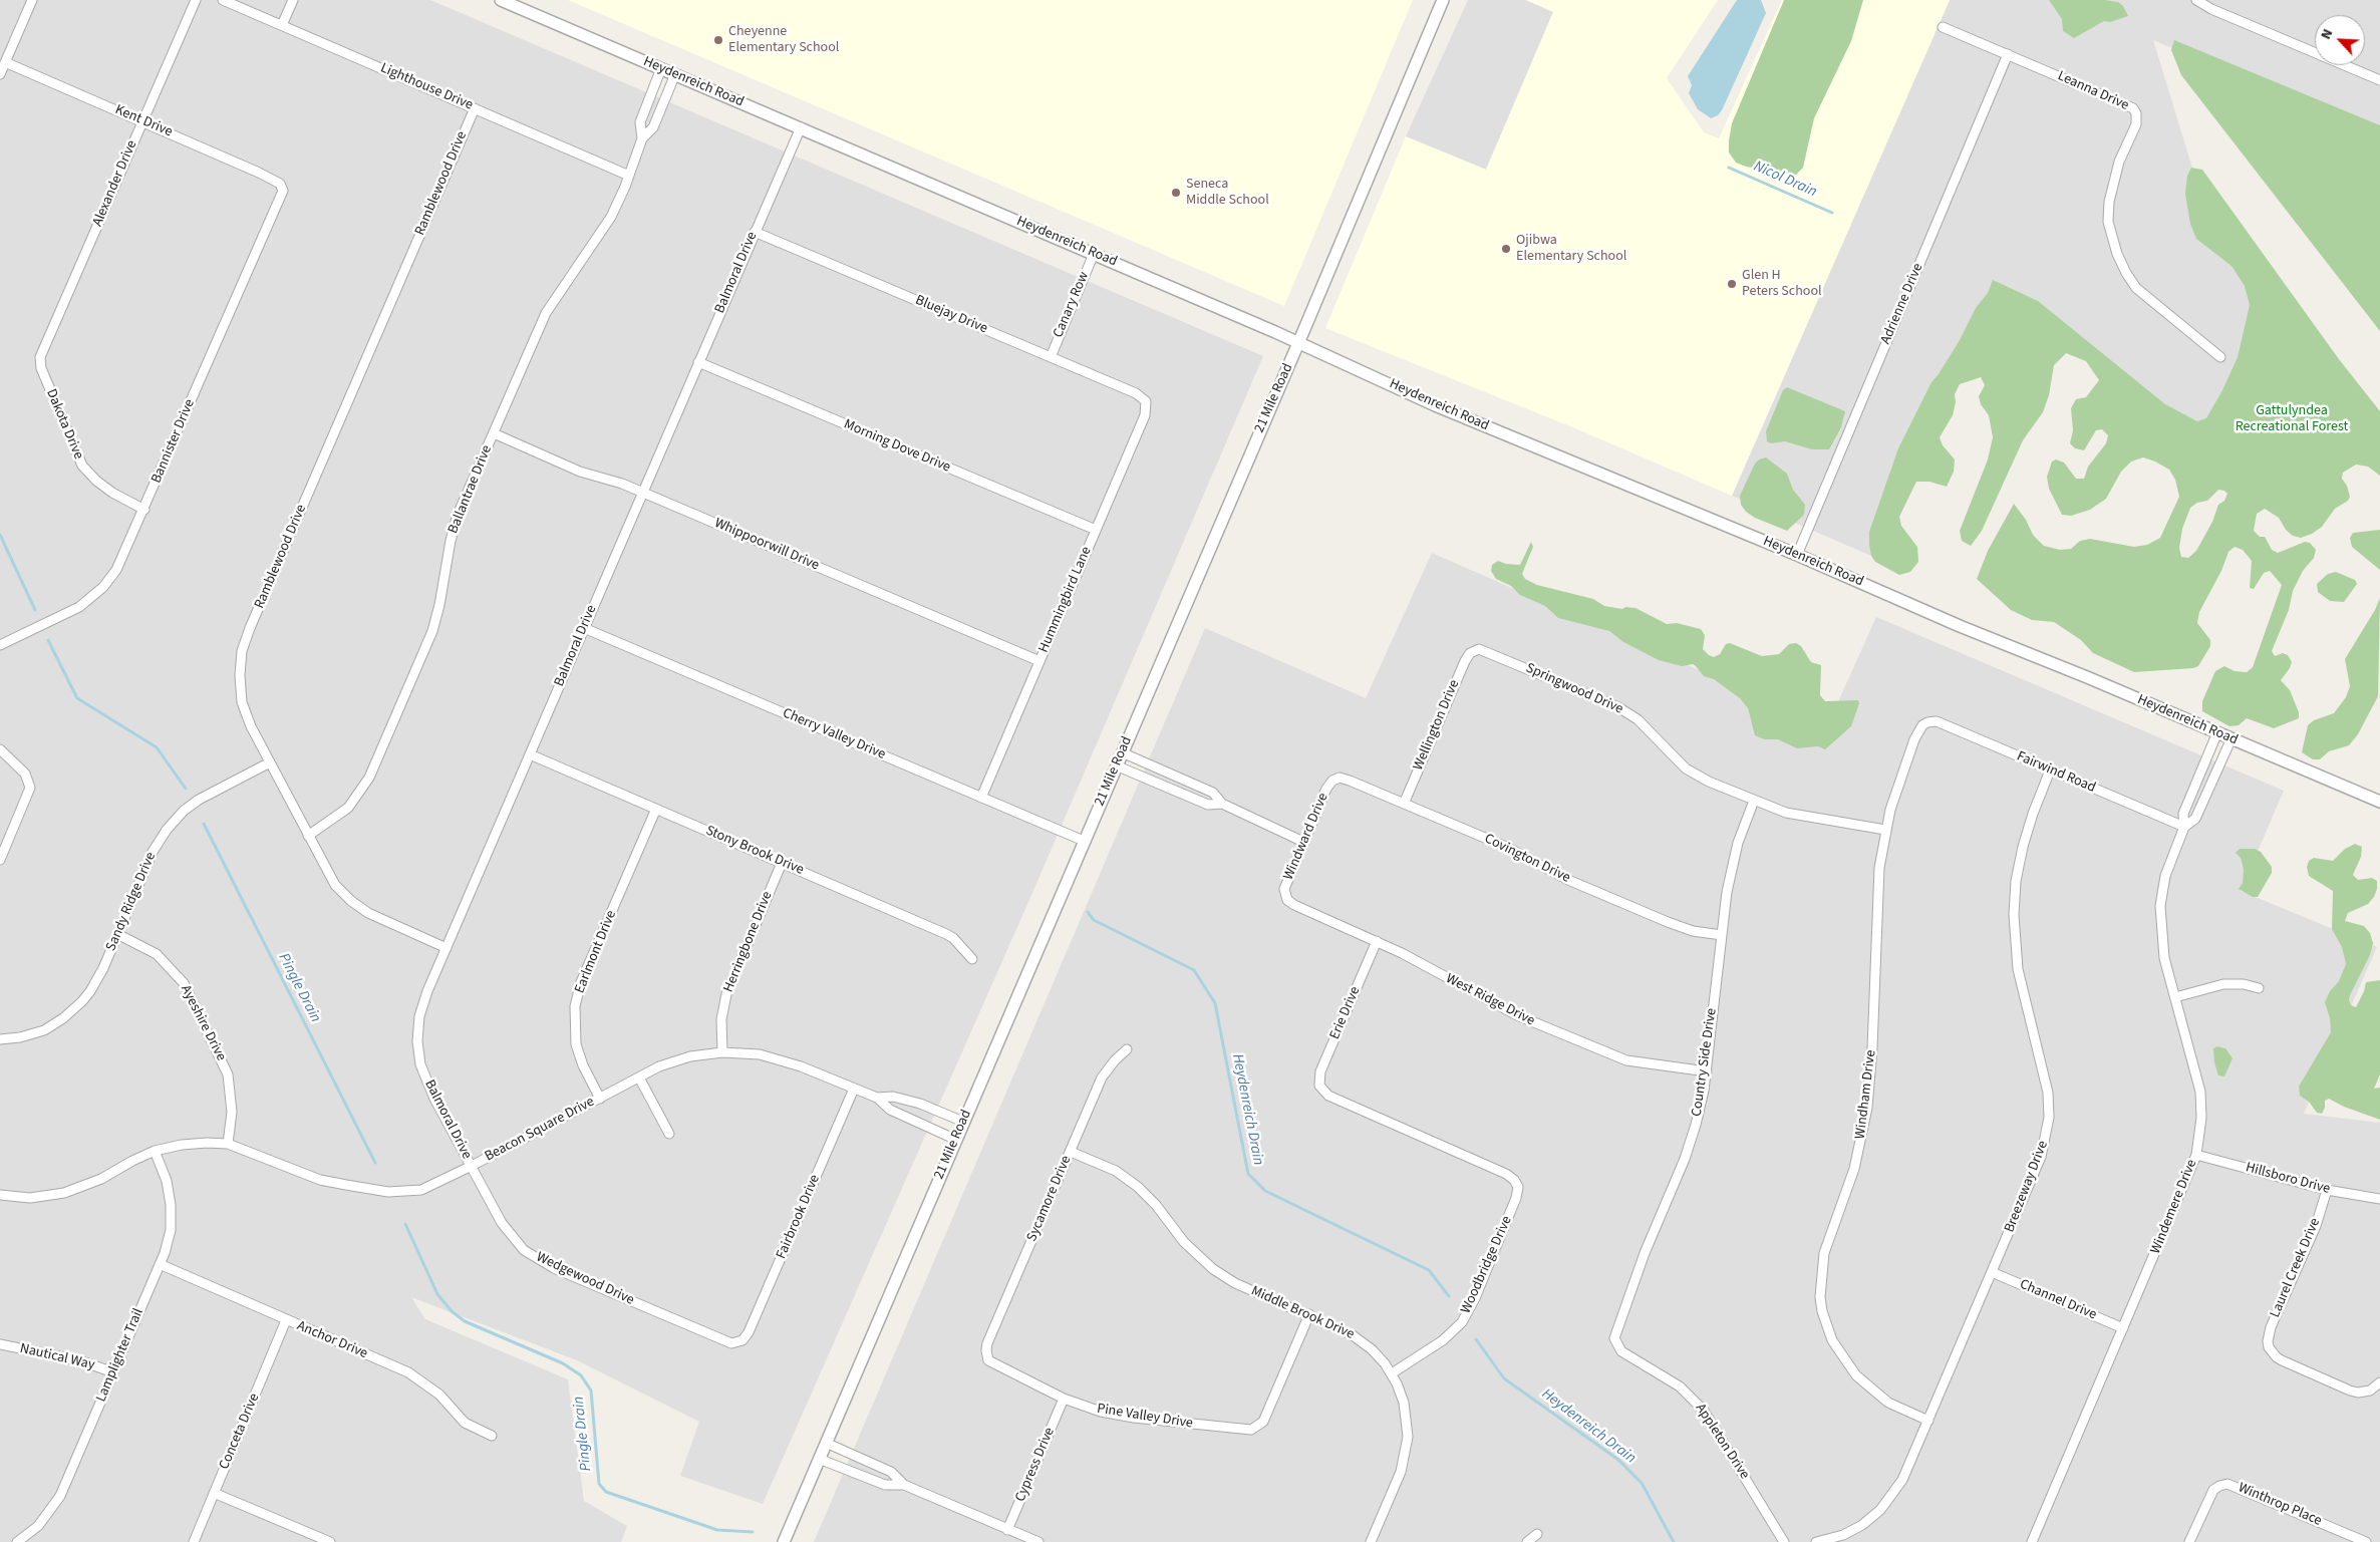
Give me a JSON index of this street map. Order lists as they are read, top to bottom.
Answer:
{
  "streets": {
    "street": [
      "Heydenreich Road",
      "Lighthouse Drive",
      "Leanna Drive",
      "Kent Drive",
      "Alexander Drive",
      "Ramblewood Drive",
      "Balmoral Drive",
      "Adrienne Drive",
      "Canary Row",
      "Bluejay Drive",
      "21 Mile Road",
      "Dakota Drive",
      "Bannister Drive",
      "Morning Dove Drive",
      "Ballantrae Drive",
      "Whippoorwill Drive",
      "Hummingbird Lane",
      "Springwood Drive",
      "Wellington Drive",
      "Cherry Valley Drive",
      "Fairwind Road",
      "Windward Drive",
      "Stony Brook Drive",
      "Covington Drive",
      "Sandy Ridge Drive",
      "Herringbone Drive",
      "Earlmont Drive",
      "West Ridge Drive",
      "Erie Drive",
      "Ayeshire Drive",
      "Country Side Drive",
      "Windham Drive",
      "Beacon Square Drive",
      "Hillsboro Drive",
      "Breezeway Drive",
      "Sycamore Drive",
      "Windemere Drive",
      "Fairbrook Drive",
      "Woodbridge Drive",
      "Laurel Creek Drive",
      "Wedgewood Drive",
      "Channel Drive",
      "Middle Brook Drive",
      "Anchor Drive",
      "Lamplighter Trail",
      "Nautical Way",
      "Pine Valley Drive",
      "Conceta Drive",
      "Appleton Drive",
      "Cypress Drive",
      "Winthrop Place"
    ]
  },
  "crossings": [
    ["Heydenreich Road", "Balmoral Drive"],
    ["Heydenreich Road", "Adrienne Drive"],
    ["Heydenreich Road", "Canary Row"],
    ["Heydenreich Road", "21 Mile Road"],
    ["Heydenreich Road", "Ballantrae Drive"],
    ["Heydenreich Road", "Windemere Drive"],
    ["Lighthouse Drive", "Ramblewood Drive"],
    ["Lighthouse Drive", "Ballantrae Drive"],
    ["Leanna Drive", "Adrienne Drive"],
    ["Kent Drive", "Alexander Drive"],
    ["Kent Drive", "Bannister Drive"],
    ["Alexander Drive", "Dakota Drive"],
    ["Ramblewood Drive", "Balmoral Drive"],
    ["Ramblewood Drive", "Ballantrae Drive"],
    ["Ramblewood Drive", "Sandy Ridge Drive"],
    ["Balmoral Drive", "Bluejay Drive"],
    ["Balmoral Drive", "Morning Dove Drive"],
    ["Balmoral Drive", "Whippoorwill Drive"],
    ["Balmoral Drive", "Cherry Valley Drive"],
    ["Balmoral Drive", "Stony Brook Drive"],
    ["Balmoral Drive", "Beacon Square Drive"],
    ["Balmoral Drive", "Wedgewood Drive"],
    ["Canary Row", "Bluejay Drive"],
    ["Bluejay Drive", "Hummingbird Lane"],
    ["21 Mile Road", "Cherry Valley Drive"],
    ["21 Mile Road", "Beacon Square Drive"],
    ["Dakota Drive", "Bannister Drive"],
    ["Morning Dove Drive", "Hummingbird Lane"],
    ["Ballantrae Drive", "Whippoorwill Drive"],
    ["Whippoorwill Drive", "Hummingbird Lane"],
    ["Hummingbird Lane", "Cherry Valley Drive"],
    ["Springwood Drive", "Wellington Drive"],
    ["Springwood Drive", "Country Side Drive"],
    ["Springwood Drive", "Windham Drive"],
    ["Wellington Drive", "Covington Drive"],
    ["Fairwind Road", "Windham Drive"],
    ["Fairwind Road", "Breezeway Drive"],
    ["Fairwind Road", "Windemere Drive"],
    ["Windward Drive", "Covington Drive"],
    ["Windward Drive", "West Ridge Drive"],
    ["Stony Brook Drive", "Herringbone Drive"],
    ["Stony Brook Drive", "Earlmont Drive"],
    ["Covington Drive", "Country Side Drive"],
    ["Sandy Ridge Drive", "Ayeshire Drive"],
    ["Herringbone Drive", "Beacon Square Drive"],
    ["Earlmont Drive", "Beacon Square Drive"],
    ["West Ridge Drive", "Erie Drive"],
    ["West Ridge Drive", "Country Side Drive"],
    ["Erie Drive", "Woodbridge Drive"],
    ["Ayeshire Drive", "Beacon Square Drive"],
    ["Country Side Drive", "Appleton Drive"],
    ["Windham Drive", "Breezeway Drive"],
    ["Beacon Square Drive", "Fairbrook Drive"],
    ["Beacon Square Drive", "Wedgewood Drive"],
    ["Beacon Square Drive", "Lamplighter Trail"],
    ["Hillsboro Drive", "Windemere Drive"],
    ["Hillsboro Drive", "Laurel Creek Drive"],
    ["Breezeway Drive", "Channel Drive"],
    ["Sycamore Drive", "Middle Brook Drive"],
    ["Sycamore Drive", "Pine Valley Drive"],
    ["Windemere Drive", "Channel Drive"],
    ["Fairbrook Drive", "Wedgewood Drive"],
    ["Woodbridge Drive", "Middle Brook Drive"],
    ["Middle Brook Drive", "Pine Valley Drive"],
    ["Anchor Drive", "Lamplighter Trail"],
    ["Anchor Drive", "Conceta Drive"],
    ["Lamplighter Trail", "Nautical Way"],
    ["Pine Valley Drive", "Cypress Drive"]
  ],
  "water": ["Nicol Drain", "Pingle Drain", "Heydenreich Drain"],
  "parks": ["Gattulyndea Recreational Forest"],
  "places": [
    "Cheyenne Elementary School",
    "Seneca Middle School",
    "Ojibwa Elementary School",
    "Glen H Peters School"
  ],
  "north": "top left"
}
